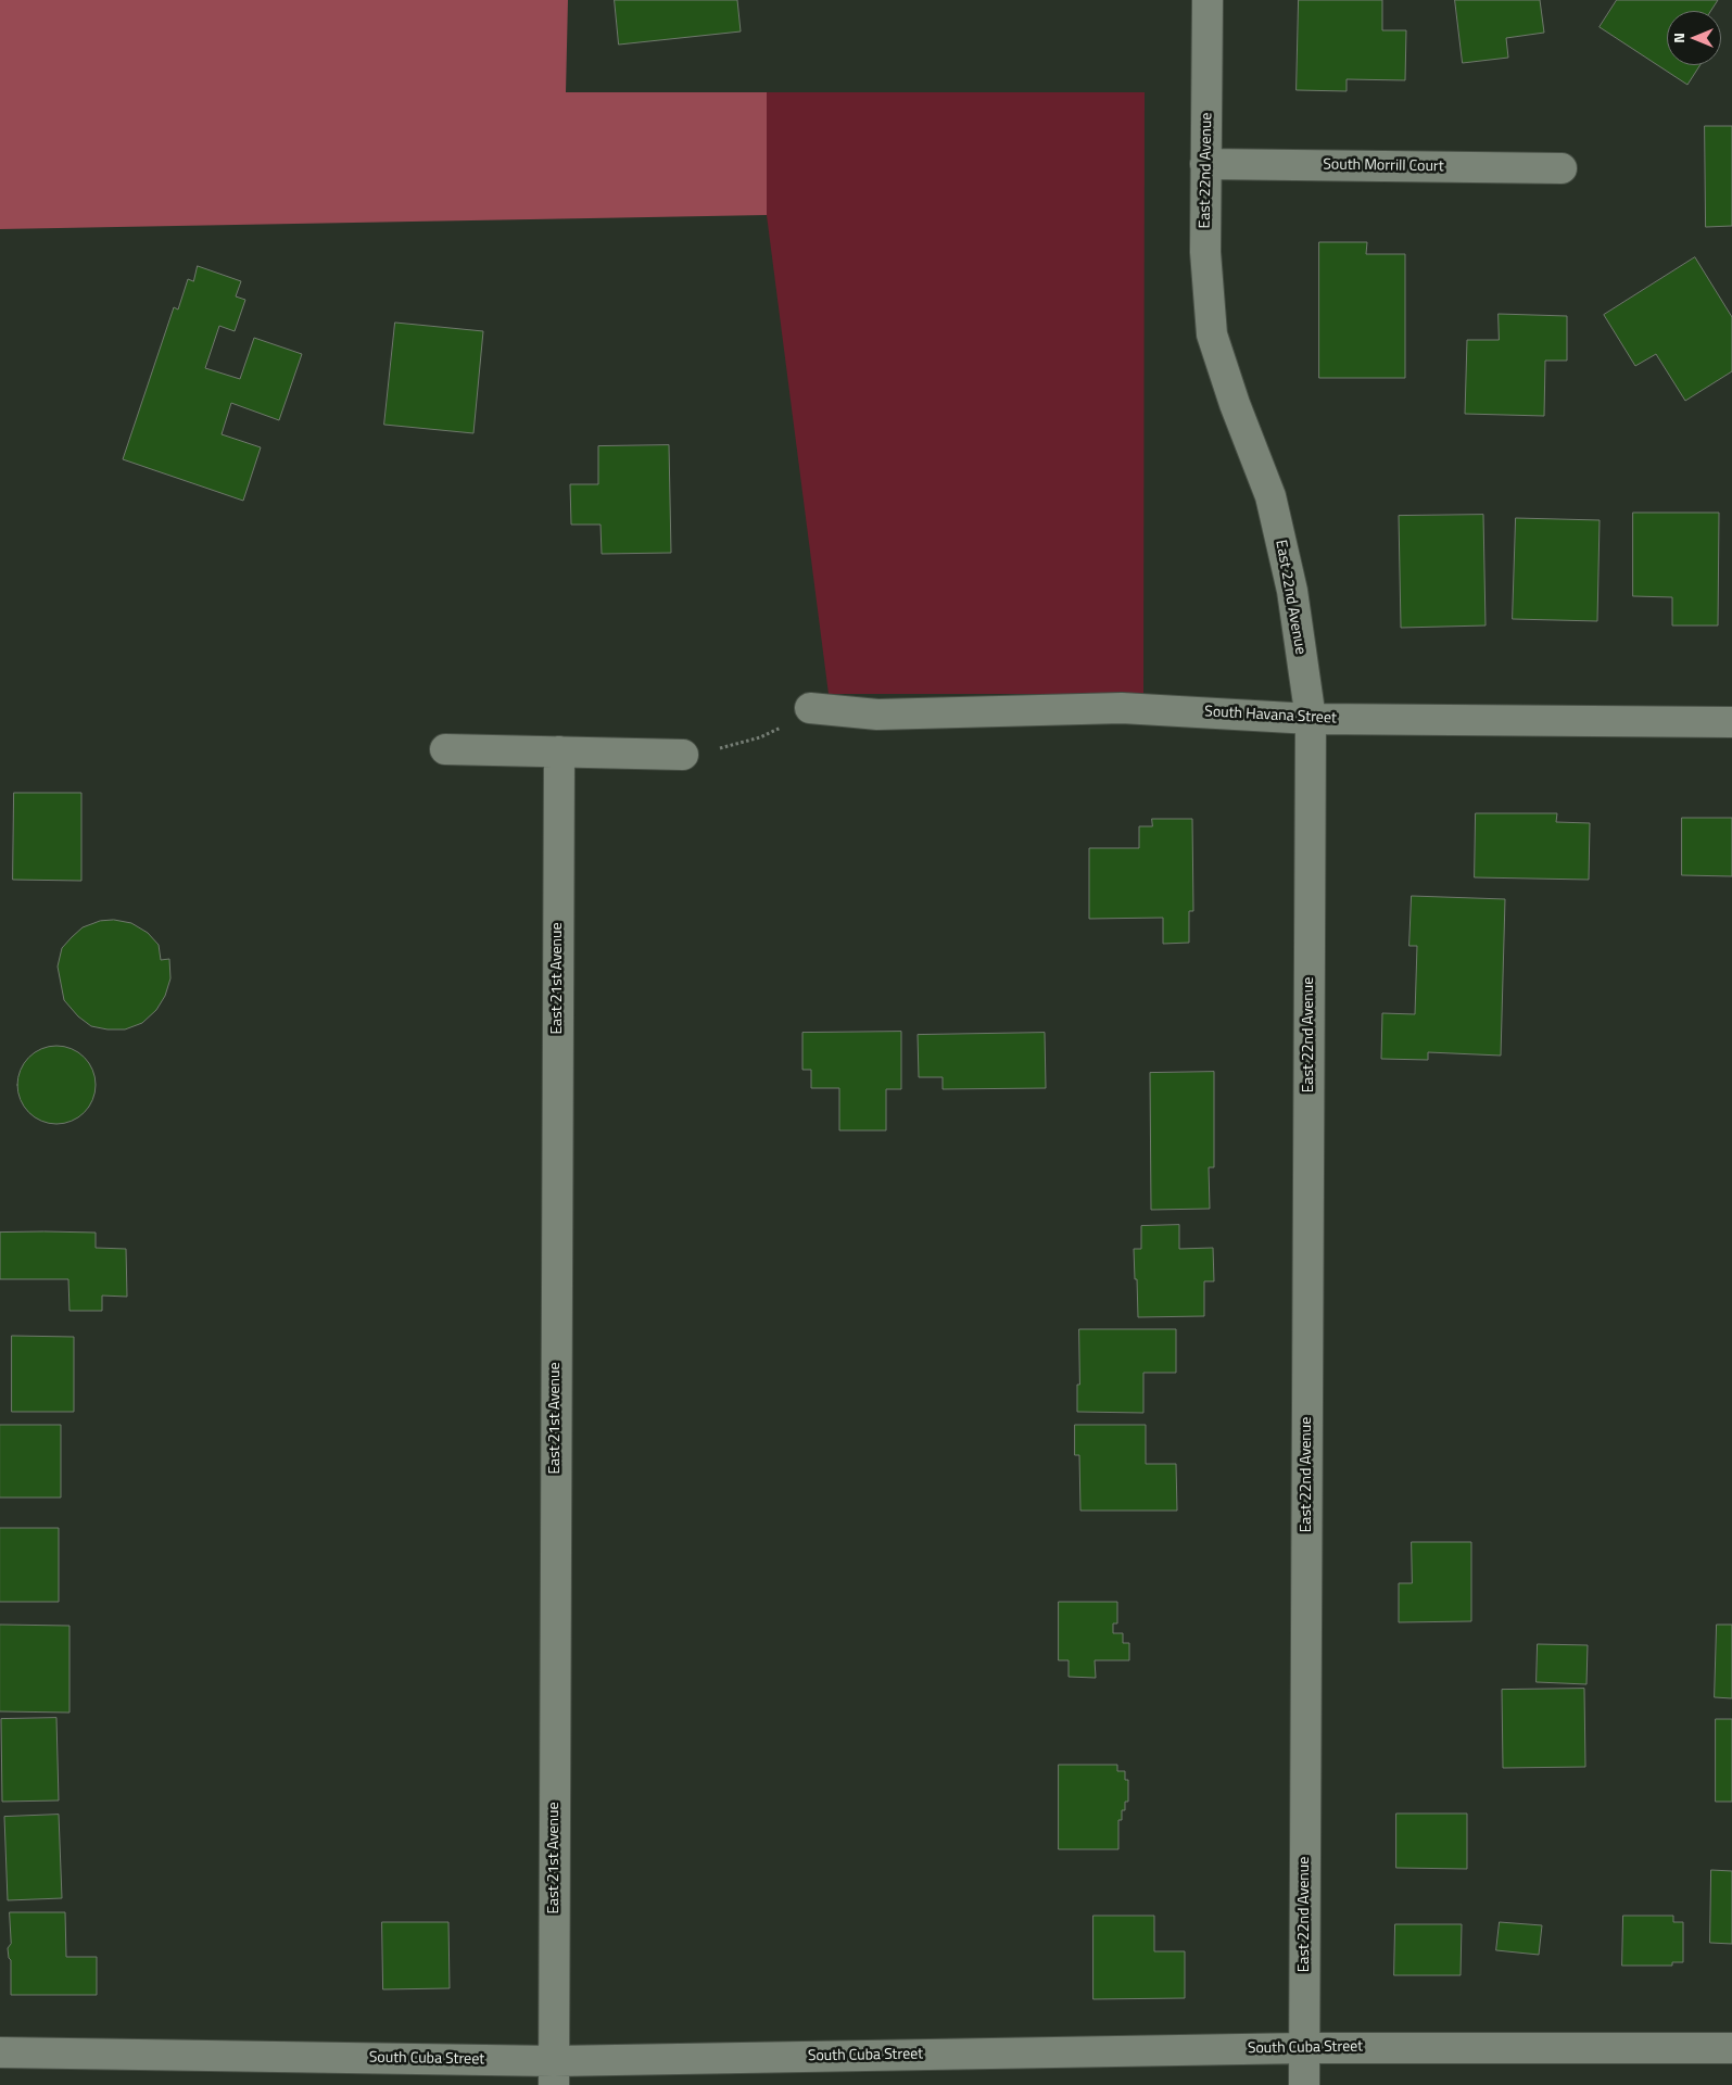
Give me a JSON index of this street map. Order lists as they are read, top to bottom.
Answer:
{
  "streets": {
    "street": [
      "South Morrill Court",
      "East 22nd Avenue",
      "South Havana Street",
      "East 21st Avenue",
      "South Cuba Street"
    ]
  },
  "crossings": [
    ["South Morrill Court", "East 22nd Avenue"],
    ["East 22nd Avenue", "South Havana Street"],
    ["East 22nd Avenue", "South Cuba Street"],
    ["East 21st Avenue", "South Cuba Street"]
  ],
  "north": "left"
}
